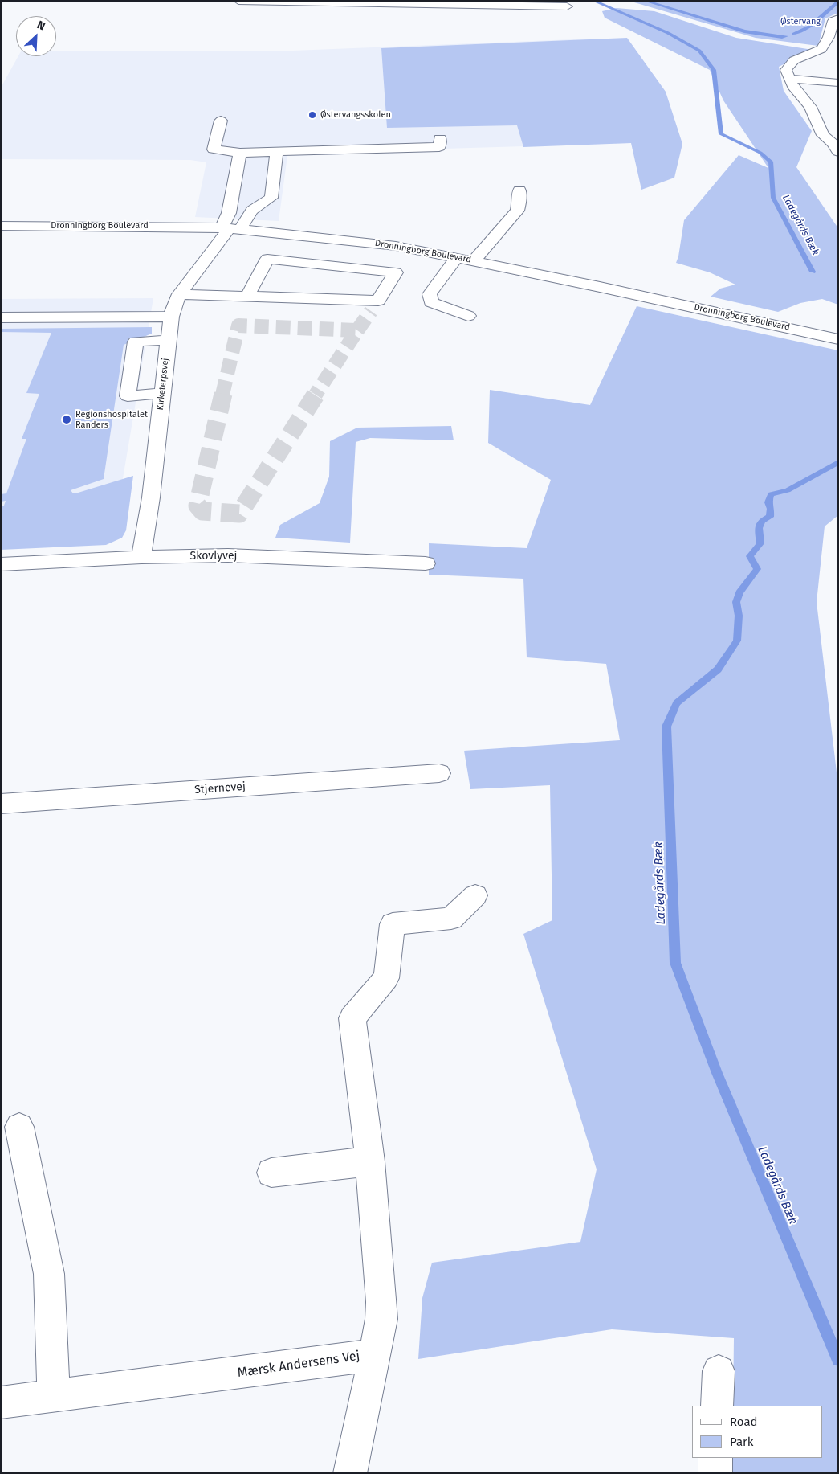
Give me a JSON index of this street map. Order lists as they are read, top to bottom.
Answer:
{
  "streets": {
    "street": [
      "Dronningborg Boulevard",
      "Kirketerpsvej",
      "Skovlyvej",
      "Stjernevej",
      "Mærsk Andersens Vej"
    ]
  },
  "crossings": [
    ["Dronningborg Boulevard", "Kirketerpsvej"],
    ["Kirketerpsvej", "Skovlyvej"]
  ],
  "water": ["Ladegårds Bæk"],
  "parks": ["Østervang"],
  "places": ["Østervangsskolen", "Regionshospitalet Randers"],
  "legend": ["Road", "Park"],
  "north": "top right"
}
